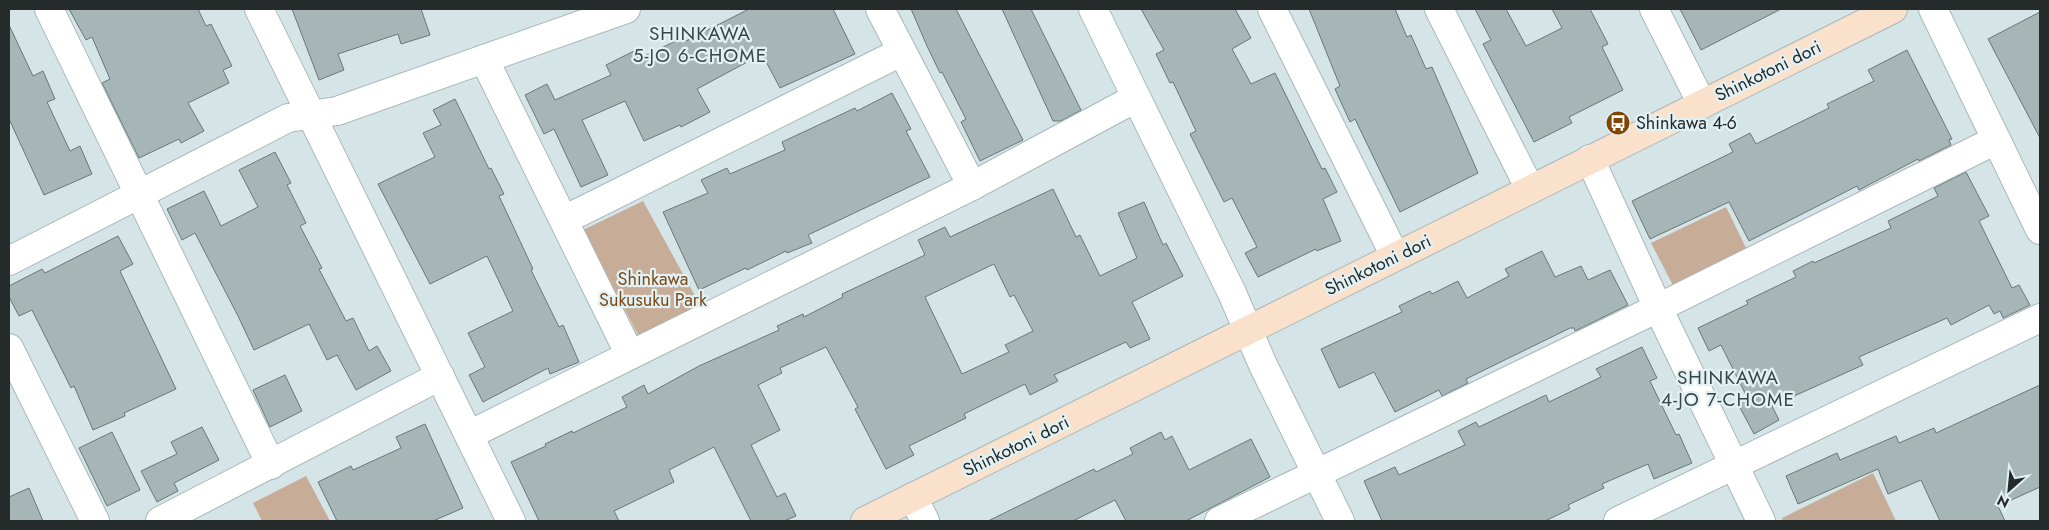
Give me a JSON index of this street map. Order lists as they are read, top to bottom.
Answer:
{
  "streets": {
    "street": ["Shinkotoni dori"]
  },
  "districts": ["SHINKAWA 5-JO 6-CHOME", "SHINKAWA 4-JO 7-CHOME"],
  "parks": ["Shinkawa Sukusuku Park"],
  "places": {
    "bus stop": ["Shinkawa 4-6"]
  },
  "north": "bottom left"
}
